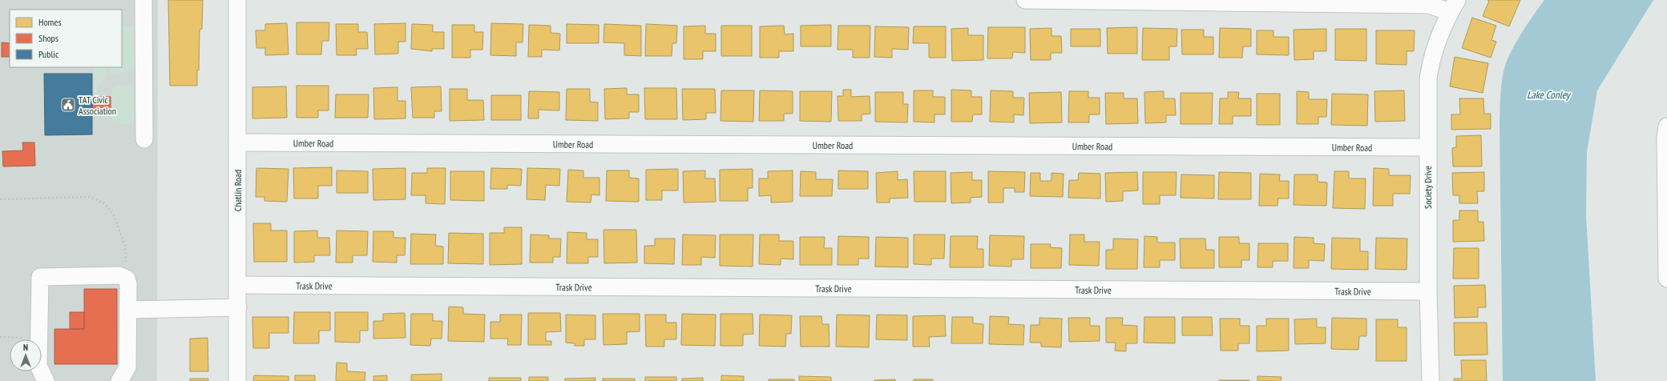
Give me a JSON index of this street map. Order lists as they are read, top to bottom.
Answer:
{
  "streets": {
    "street": [
      "Umber Road",
      "Society Drive",
      "Chatlin Road",
      "Trask Drive"
    ]
  },
  "crossings": [
    ["Umber Road", "Society Drive"],
    ["Umber Road", "Chatlin Road"],
    ["Society Drive", "Trask Drive"],
    ["Chatlin Road", "Trask Drive"]
  ],
  "water": ["Lake Conley"],
  "places": {
    "public building": ["TAT Civic Association"]
  },
  "legend": ["Homes", "Shops", "Public"],
  "north": "top"
}
